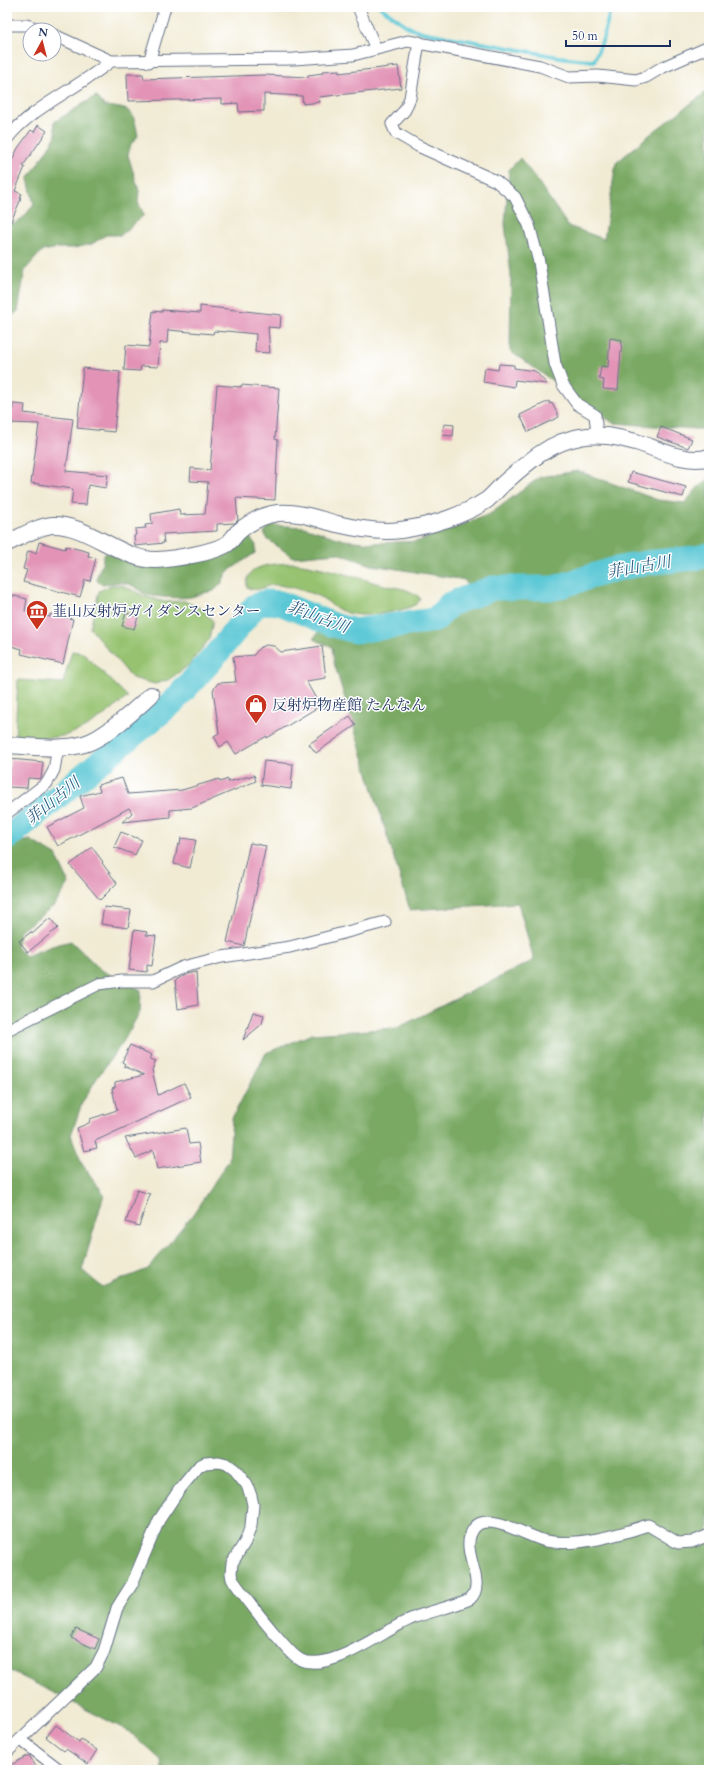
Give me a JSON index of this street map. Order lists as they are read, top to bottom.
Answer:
{
  "water": ["菲山古川"],
  "places": {
    "museum": ["韮山反射炉ガイダンスセンター"],
    "shop": ["反射炉物産館 たんなん"]
  },
  "scale_bar": "50 m",
  "north": "top"
}
